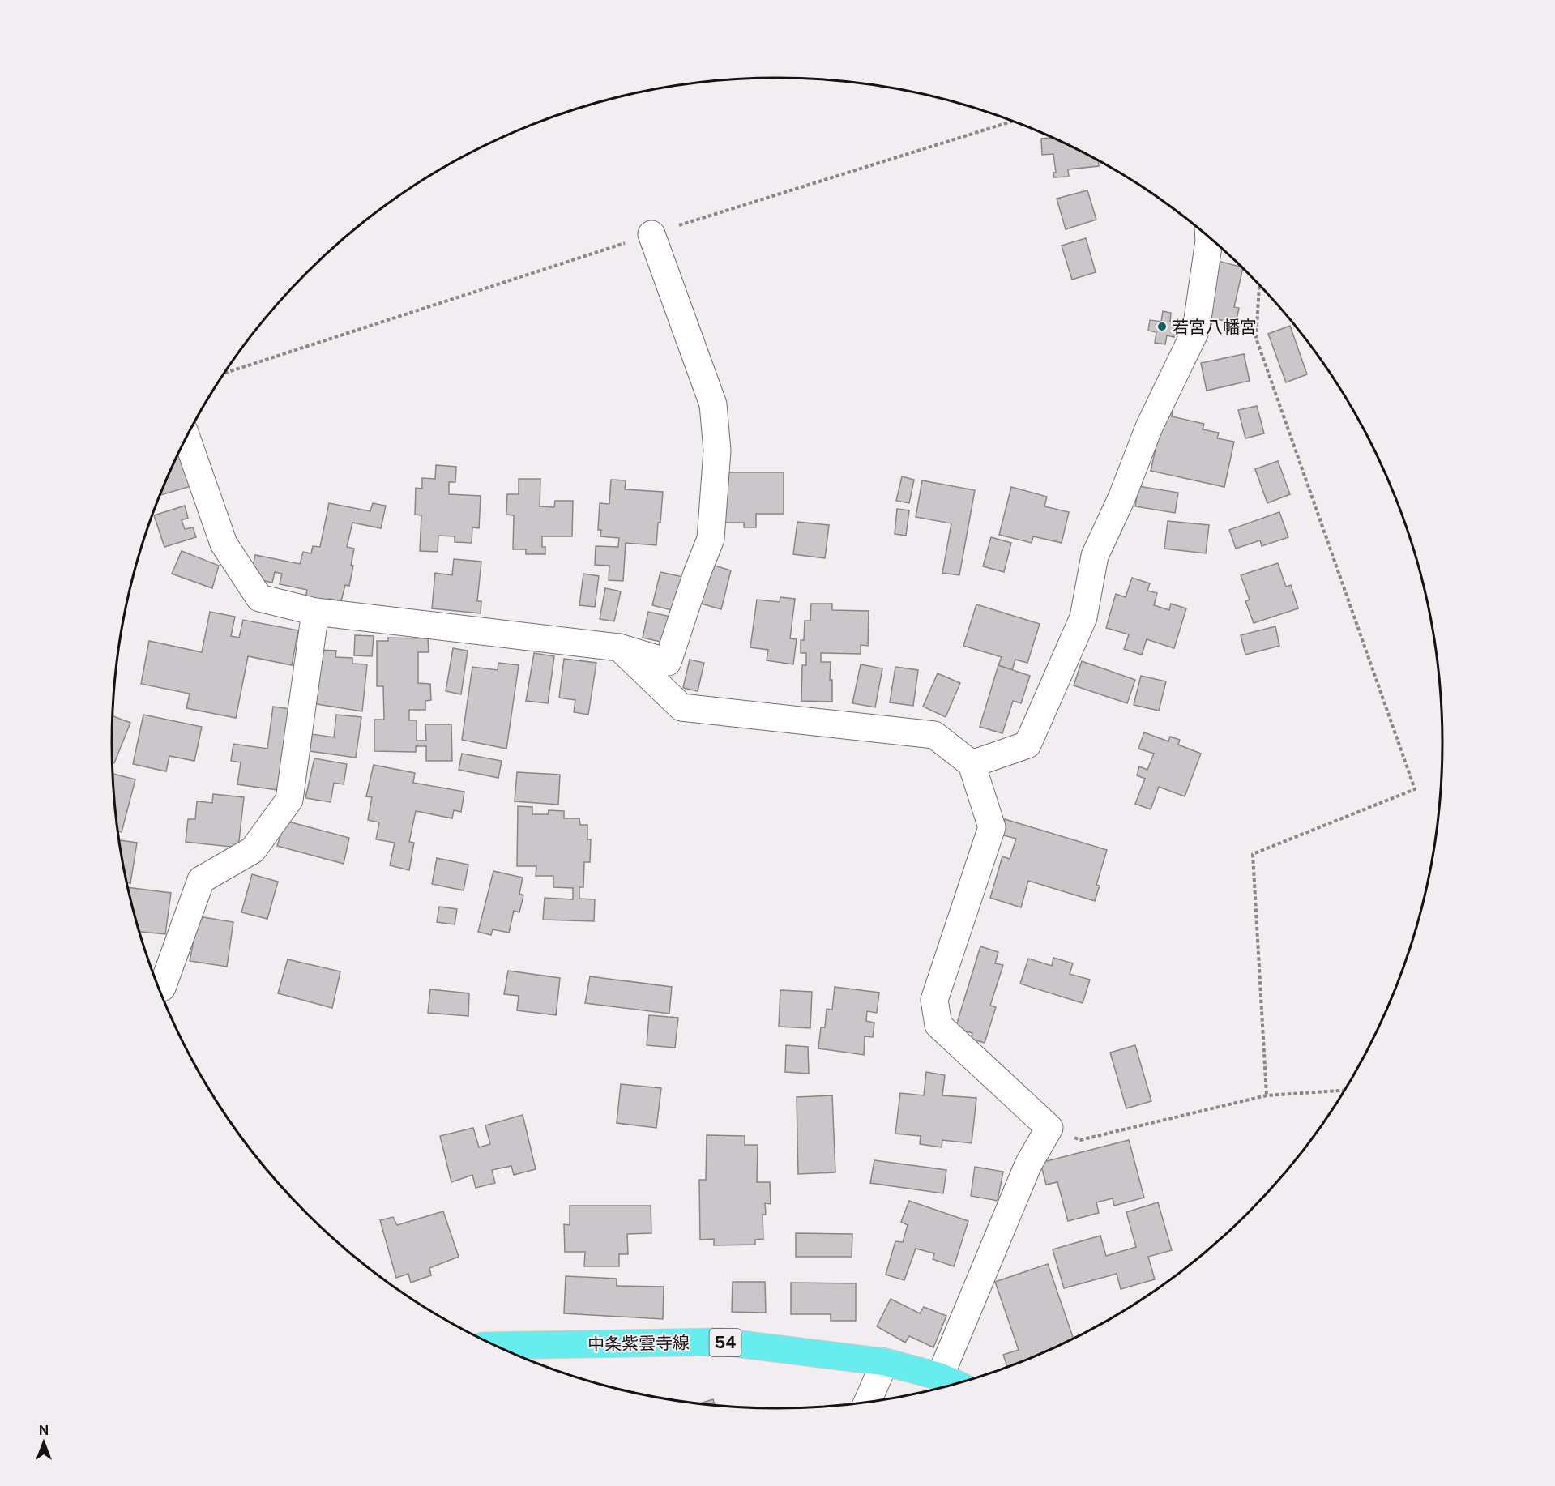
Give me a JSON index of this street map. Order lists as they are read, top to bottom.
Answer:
{
  "streets": {
    "main road": ["54", "中条紫雲寺線"]
  },
  "places": ["若宮八幡宮"],
  "north": "top"
}
